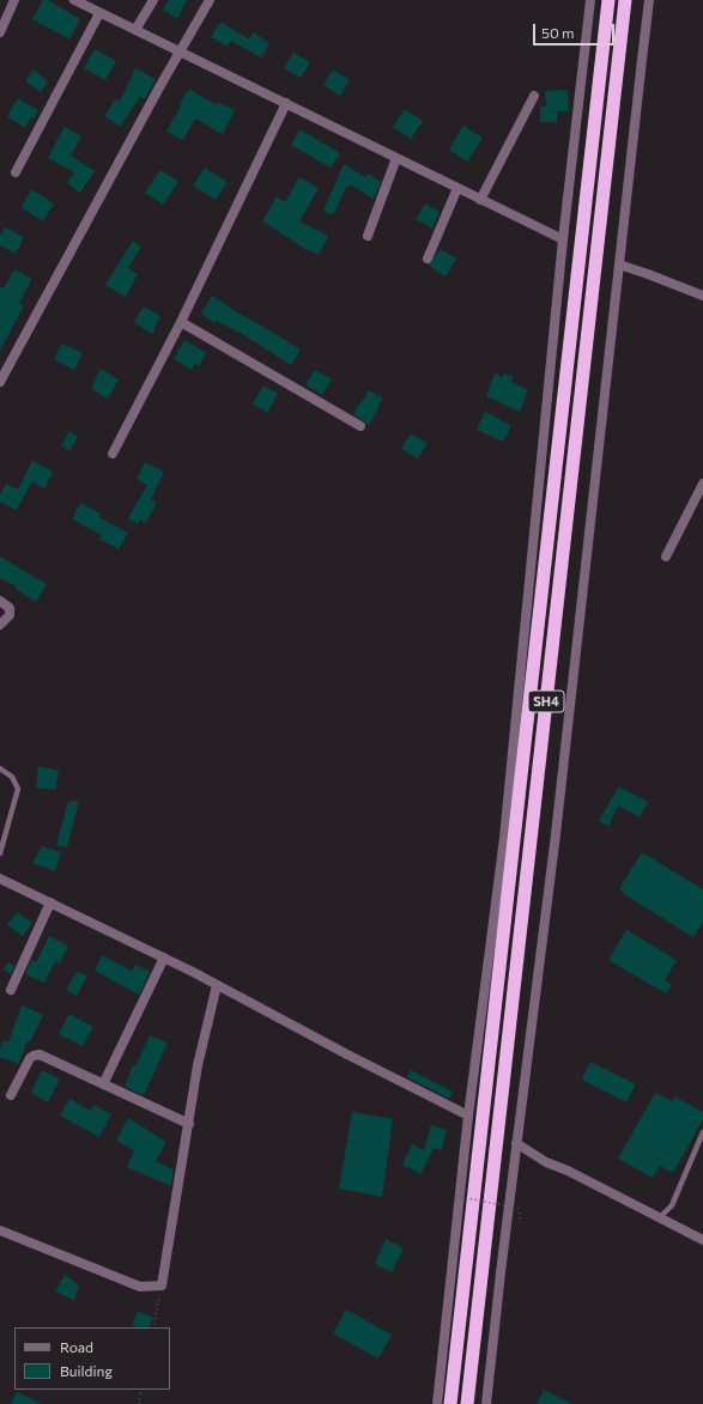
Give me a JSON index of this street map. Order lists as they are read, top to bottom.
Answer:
{
  "streets": {
    "highway": ["SH4"]
  },
  "legend": ["Road", "Building"],
  "scale_bar": "50 m"
}
